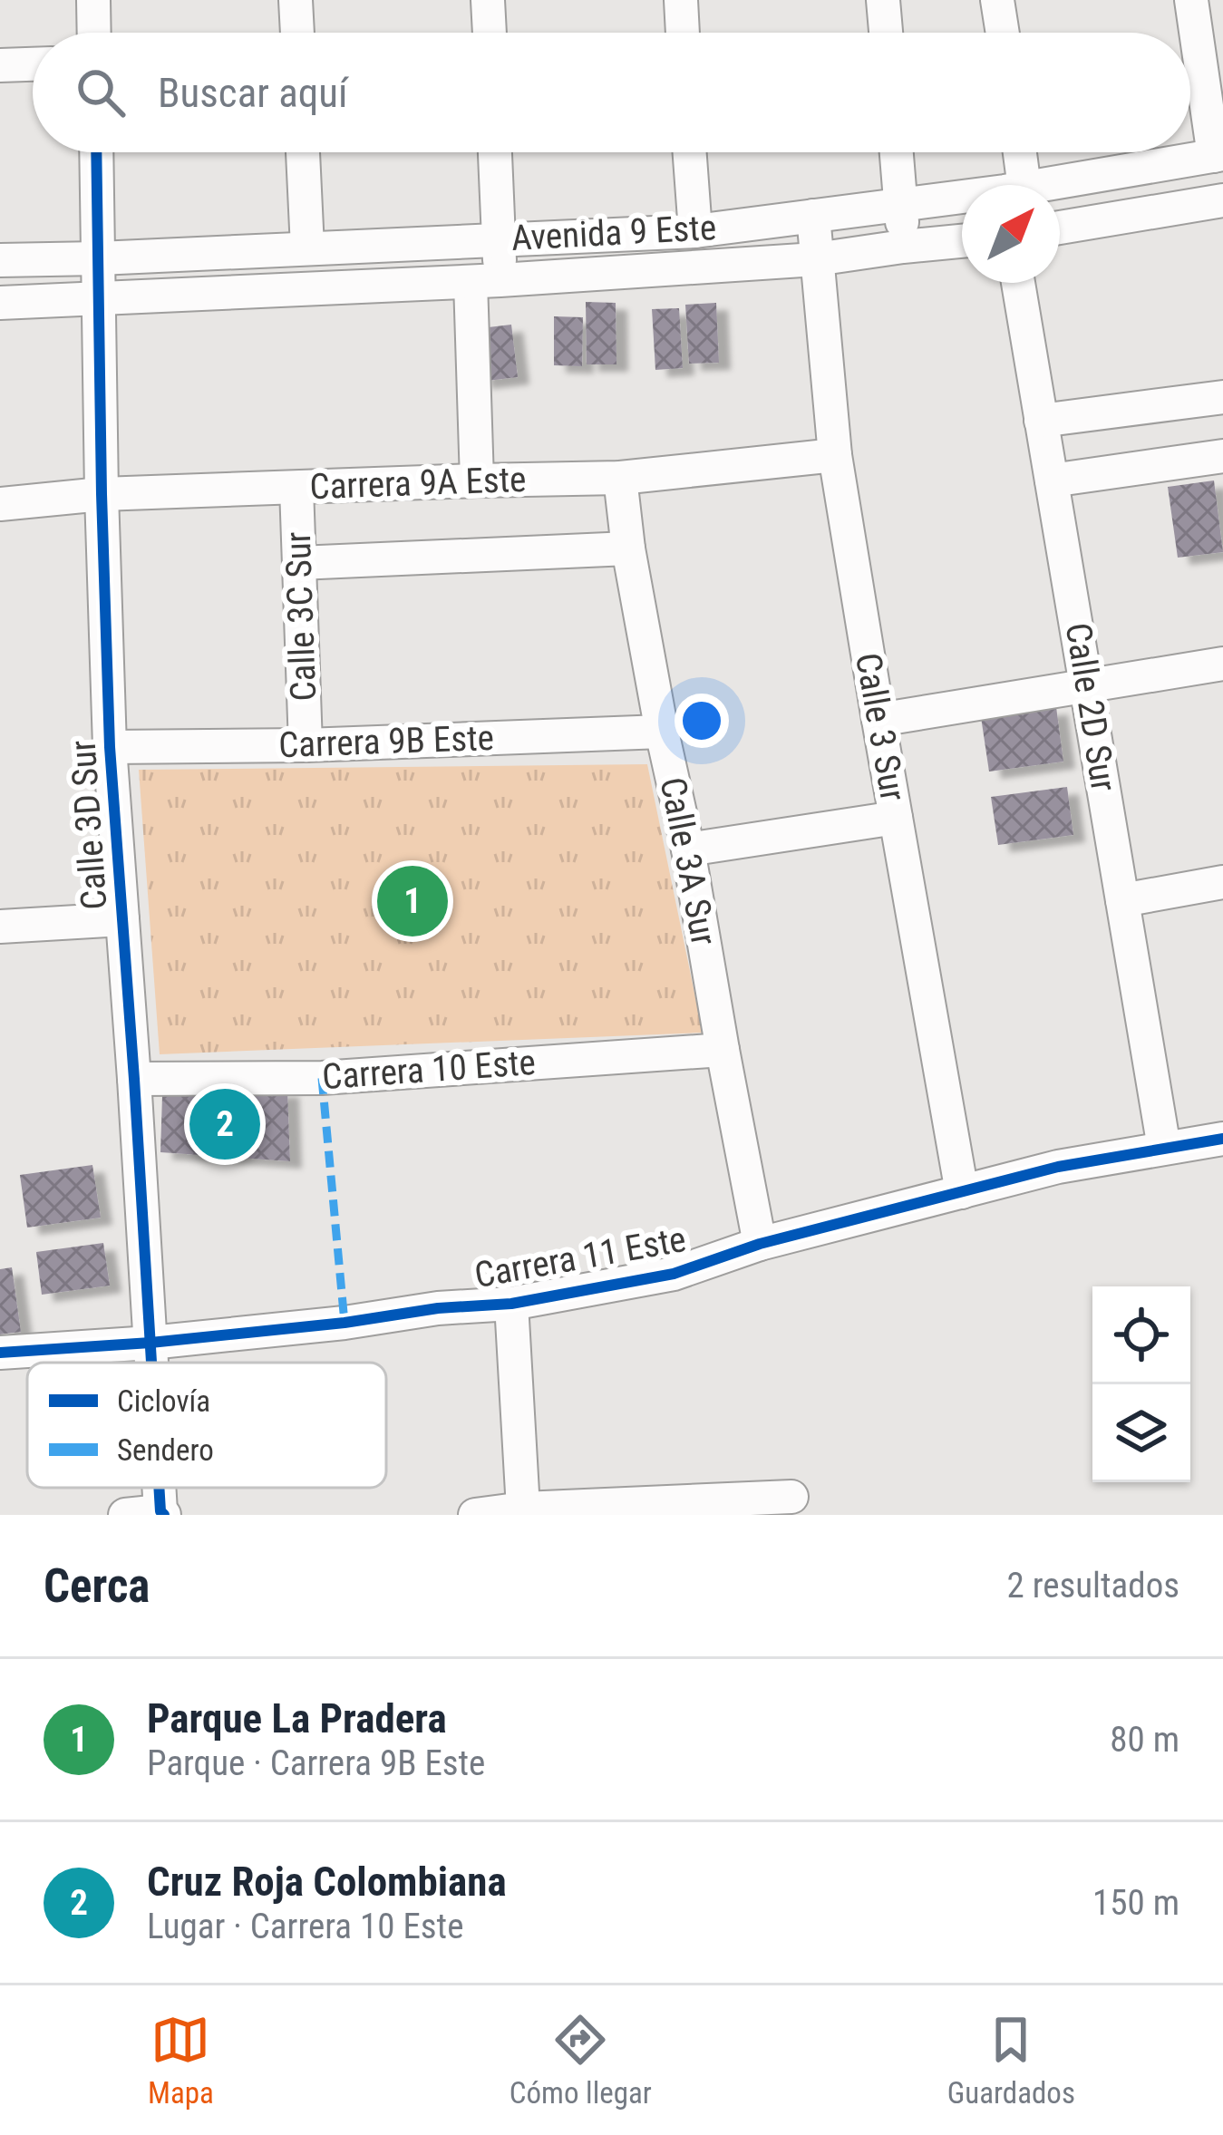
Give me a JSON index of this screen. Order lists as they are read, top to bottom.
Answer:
{
  "streets": {
    "street": [
      "Avenida 9 Este",
      "Carrera 9A Este",
      "Calle 3C Sur",
      "Calle 2D Sur",
      "Calle 3 Sur",
      "Carrera 9B Este",
      "Calle 3D Sur",
      "Calle 3A Sur",
      "Carrera 10 Este",
      "Carrera 11 Este"
    ]
  },
  "crossings": [
    ["Avenida 9 Este", "Calle 3 Sur"],
    ["Avenida 9 Este", "Calle 3D Sur"],
    ["Carrera 9A Este", "Calle 3C Sur"],
    ["Carrera 9A Este", "Calle 3 Sur"],
    ["Carrera 9A Este", "Calle 3D Sur"],
    ["Carrera 9A Este", "Calle 3A Sur"],
    ["Calle 3C Sur", "Carrera 9B Este"],
    ["Calle 2D Sur", "Carrera 11 Este"],
    ["Calle 3 Sur", "Carrera 11 Este"],
    ["Carrera 9B Este", "Calle 3D Sur"],
    ["Carrera 9B Este", "Calle 3A Sur"],
    ["Calle 3D Sur", "Carrera 10 Este"],
    ["Calle 3D Sur", "Carrera 11 Este"],
    ["Calle 3A Sur", "Carrera 10 Este"],
    ["Calle 3A Sur", "Carrera 11 Este"]
  ],
  "legend": ["Ciclovía", "Sendero"],
  "north": "top right",
  "page": {
    "search": "Buscar aquí",
    "pins": ["1", "2"],
    "heading": ["Cerca", "2 resultados"],
    "list": [
      {
        "mark": "1",
        "name": "Parque La Pradera",
        "note": "Parque · Carrera 9B Este",
        "value": "80 m"
      },
      {
        "mark": "2",
        "name": "Cruz Roja Colombiana",
        "note": "Lugar · Carrera 10 Este",
        "value": "150 m"
      }
    ],
    "nav": ["Mapa", "Cómo llegar", "Guardados"]
  }
}
